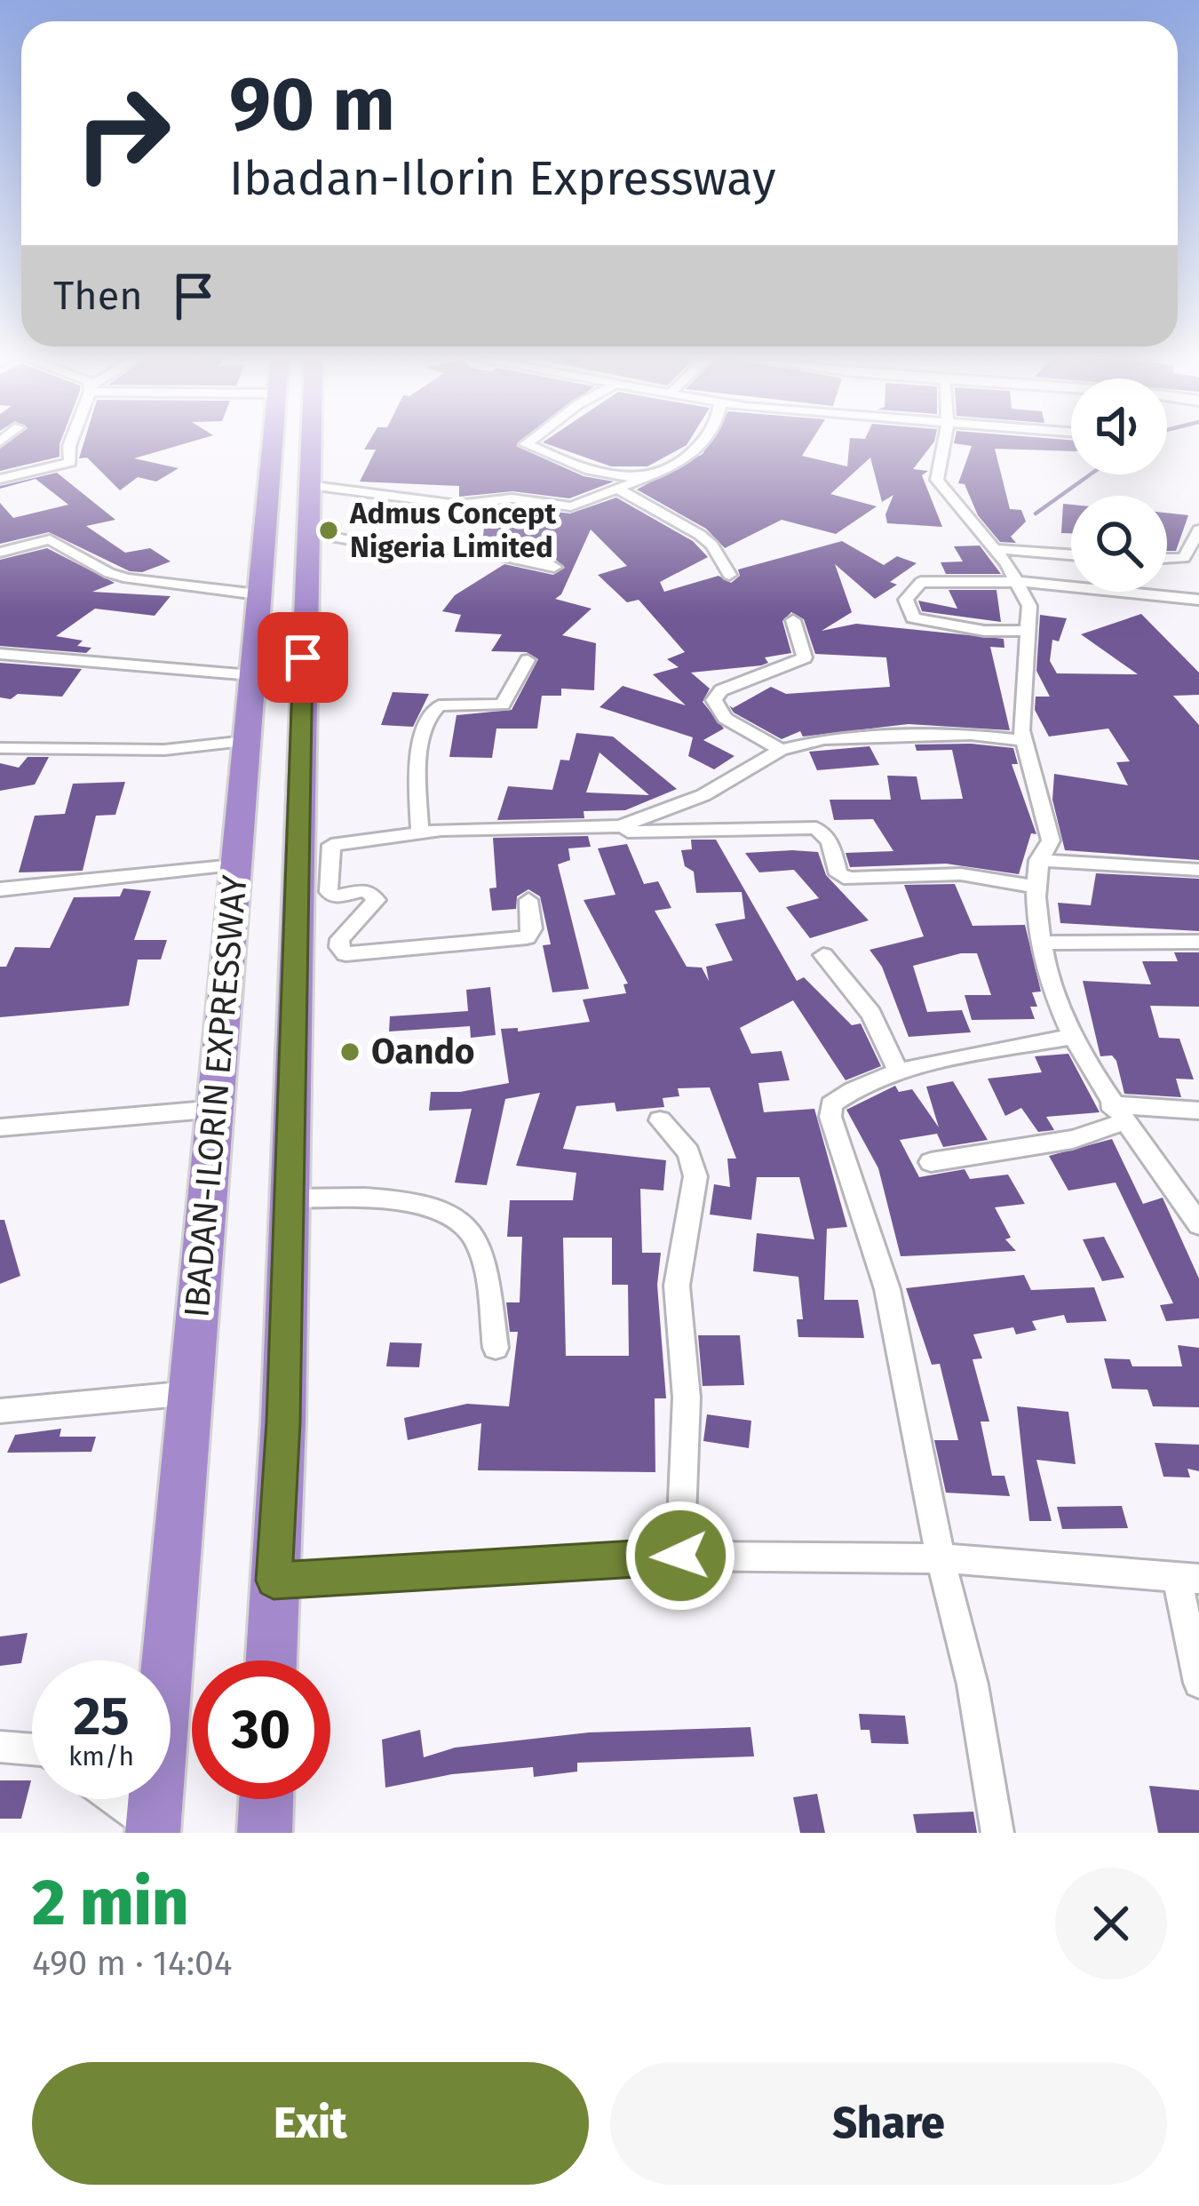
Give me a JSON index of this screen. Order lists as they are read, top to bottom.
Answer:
{
  "streets": {
    "highway": ["IBADAN-ILORIN EXPRESSWAY"]
  },
  "places": ["Admus Concept Nigeria Limited", "Oando"],
  "page": {
    "turn": ["90 m", "Ibadan-Ilorin Expressway"],
    "then": "Then",
    "speed": "25 km/h",
    "limit": "30",
    "heading": ["2 min", "490 m · 14:04"],
    "buttons": ["Exit", "Share"]
  }
}
